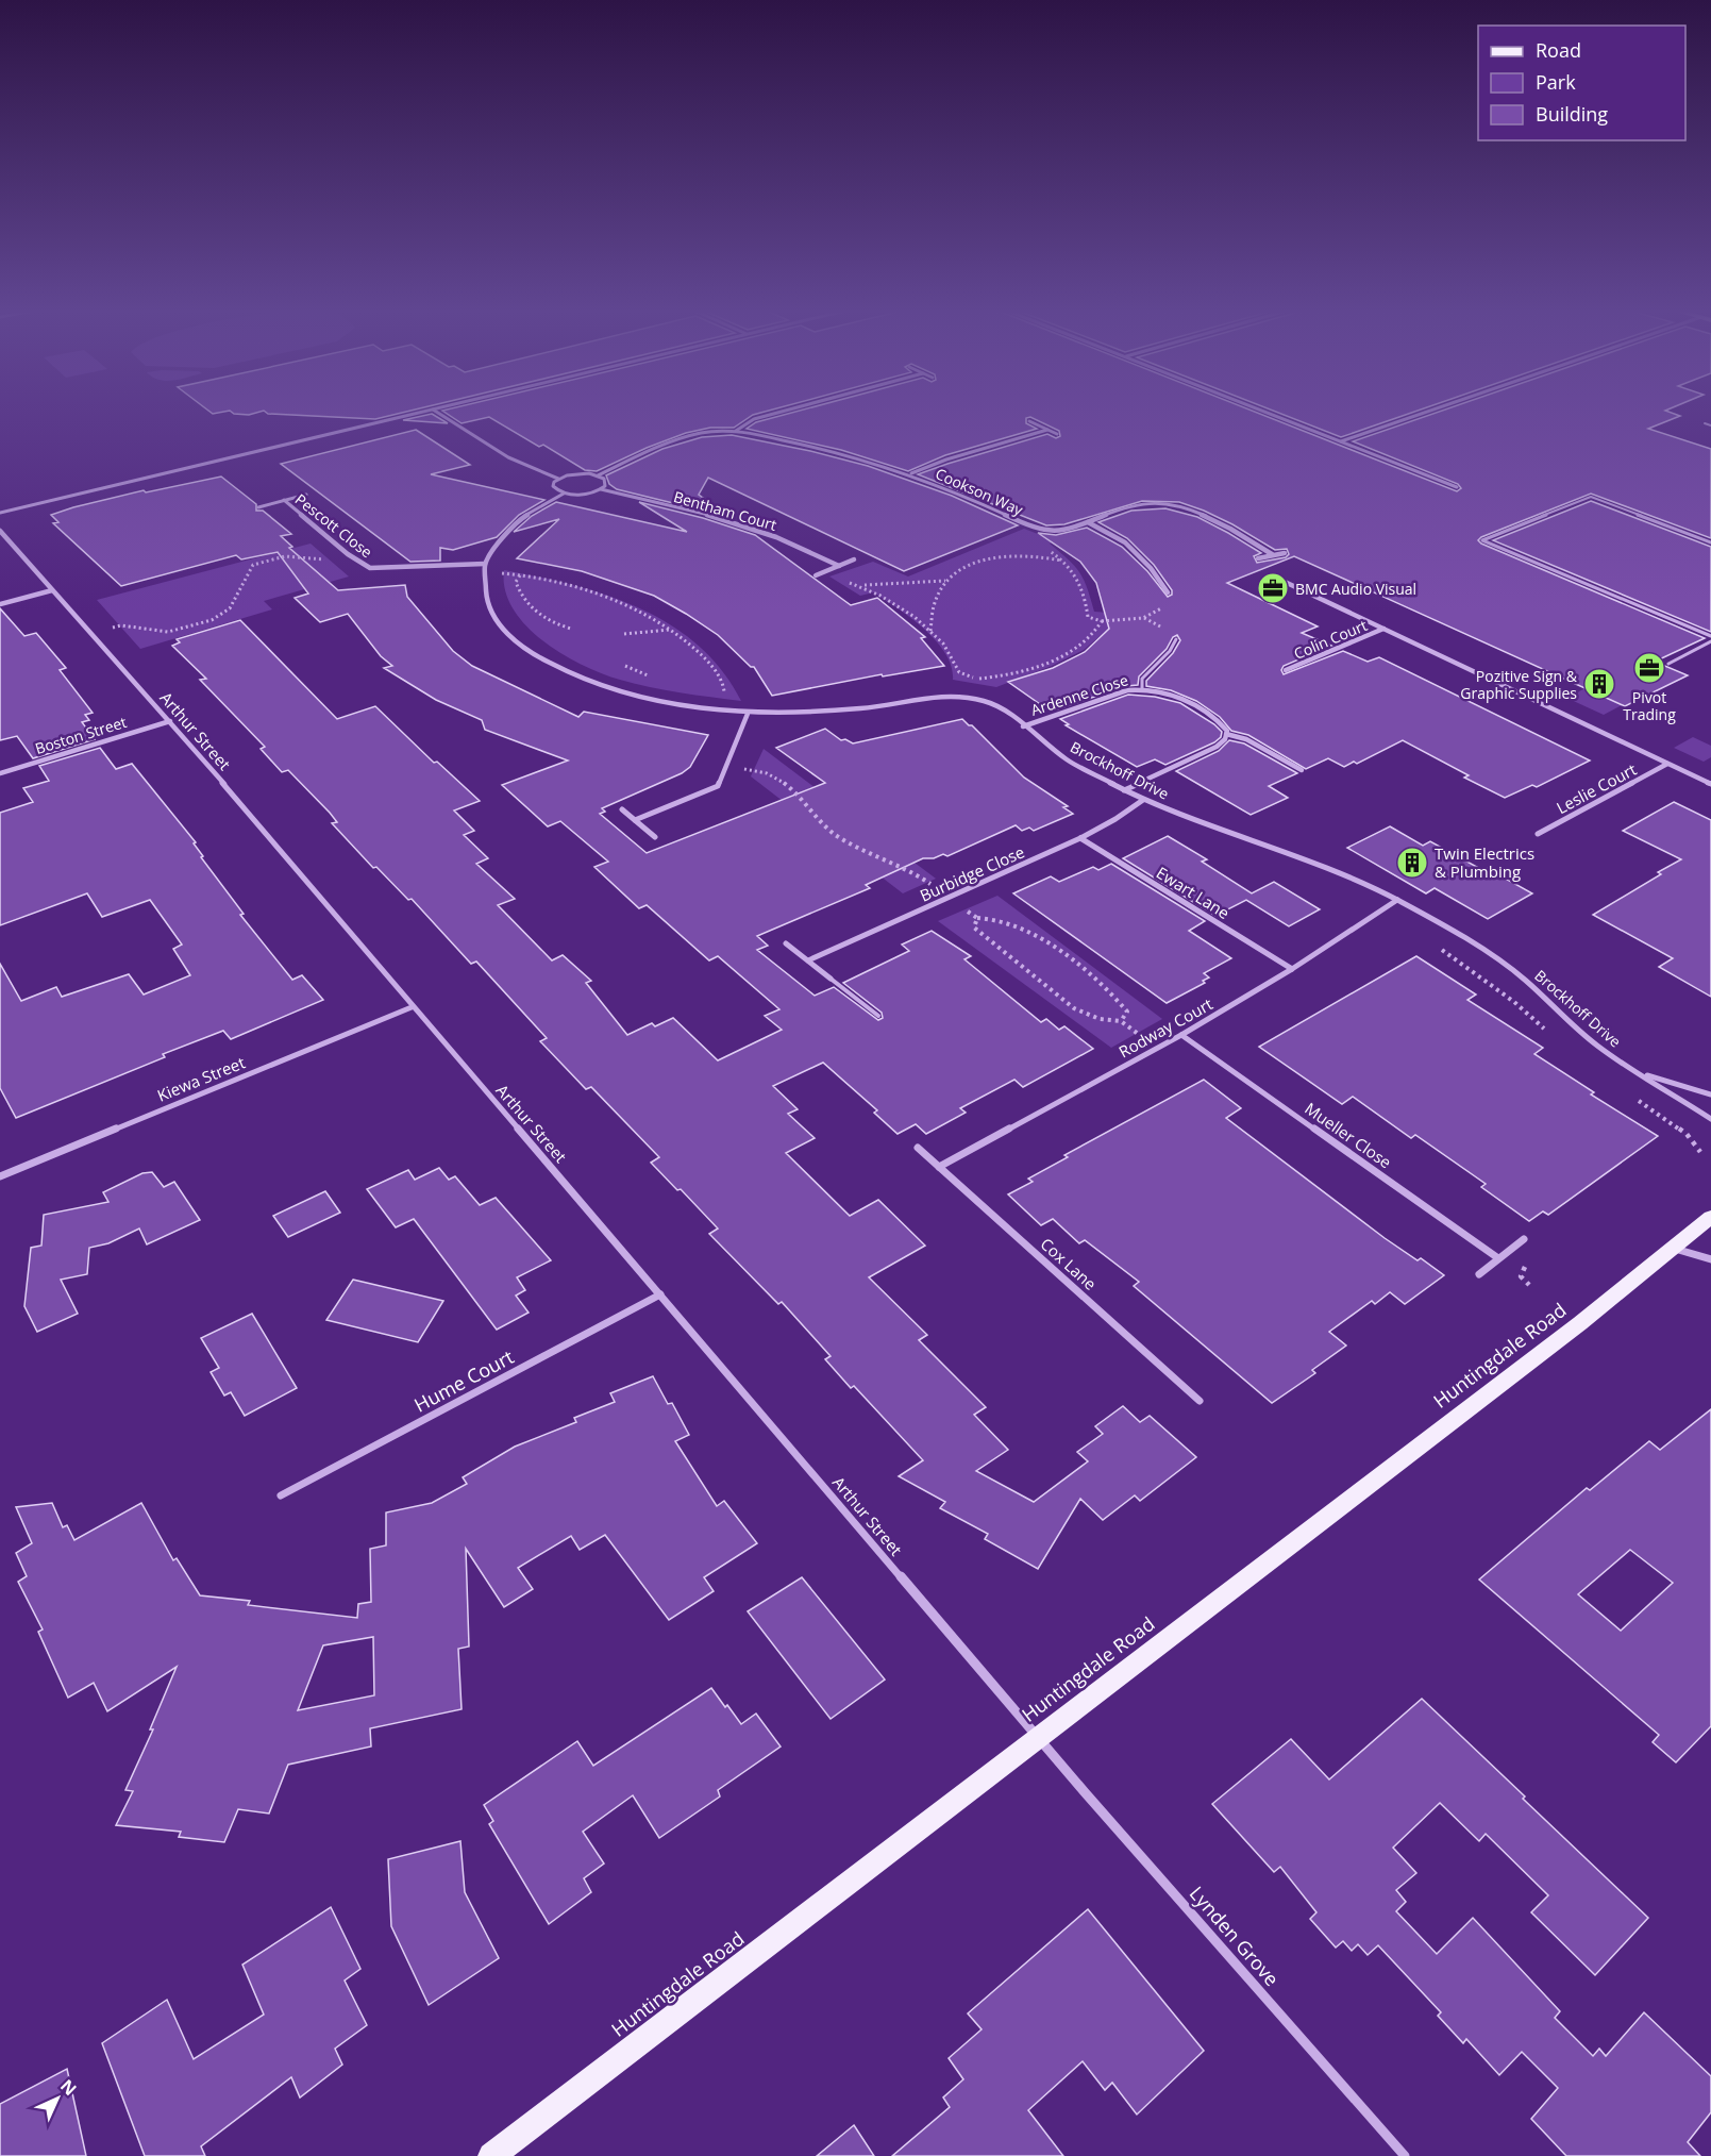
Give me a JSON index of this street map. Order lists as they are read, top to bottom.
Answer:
{
  "streets": {
    "main road": ["Huntingdale Road"],
    "street": [
      "Cookson Way",
      "Bentham Court",
      "Pescott Close",
      "Colin Court",
      "Ardenne Close",
      "Arthur Street",
      "Boston Street",
      "Brockhoff Drive",
      "Leslie Court",
      "Burbidge Close",
      "Ewart Lane",
      "Rodway Court",
      "Kiewa Street",
      "Mueller Close",
      "Cox Lane",
      "Hume Court",
      "Lynden Grove"
    ]
  },
  "crossings": [
    ["Pescott Close", "Brockhoff Drive"],
    ["Ardenne Close", "Brockhoff Drive"],
    ["Arthur Street", "Boston Street"],
    ["Arthur Street", "Kiewa Street"],
    ["Arthur Street", "Huntingdale Road"],
    ["Arthur Street", "Hume Court"],
    ["Arthur Street", "Lynden Grove"],
    ["Brockhoff Drive", "Burbidge Close"],
    ["Brockhoff Drive", "Rodway Court"],
    ["Burbidge Close", "Ewart Lane"],
    ["Ewart Lane", "Rodway Court"],
    ["Rodway Court", "Mueller Close"],
    ["Rodway Court", "Cox Lane"],
    ["Huntingdale Road", "Lynden Grove"]
  ],
  "places": {
    "office": ["BMC Audio Visual", "Pivot Trading"],
    "building": ["Pozitive Sign & Graphic Supplies", "Twin Electrics & Plumbing"]
  },
  "legend": ["Road", "Park", "Building"],
  "north": "top right"
}
